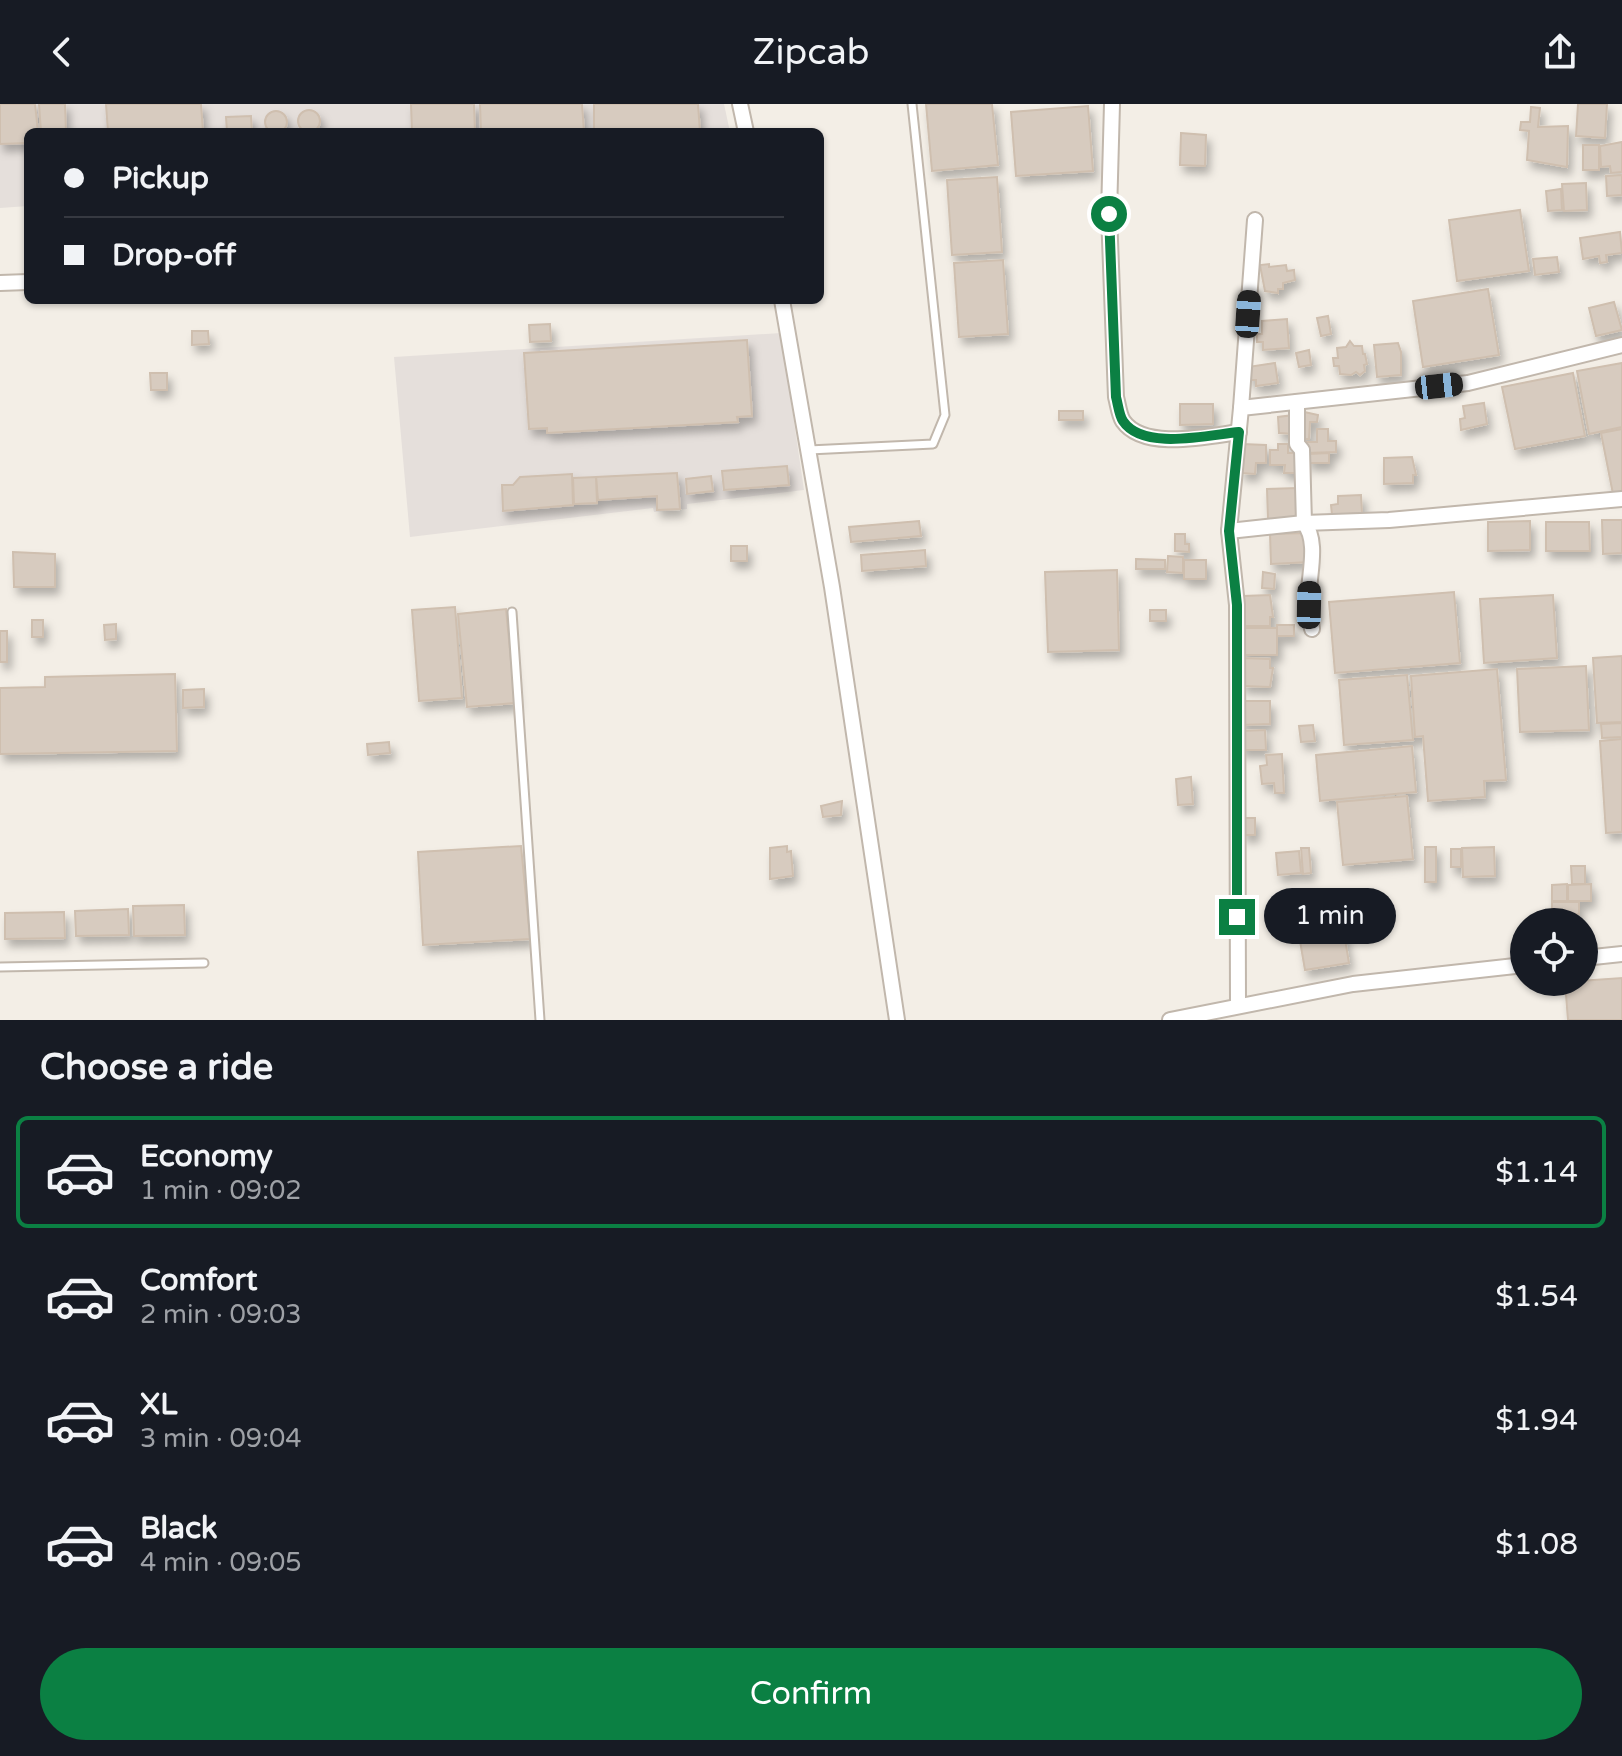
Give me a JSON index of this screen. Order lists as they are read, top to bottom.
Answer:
{
  "page": {
    "header": "Zipcab",
    "banner": ["Pickup", "Drop-off"],
    "bubble": "1 min",
    "heading": "Choose a ride",
    "list": [
      {
        "name": "Economy",
        "note": "1 min · 09:02",
        "value": "$1.14"
      },
      {
        "name": "Comfort",
        "note": "2 min · 09:03",
        "value": "$1.54"
      },
      {
        "name": "XL",
        "note": "3 min · 09:04",
        "value": "$1.94"
      },
      {
        "name": "Black",
        "note": "4 min · 09:05",
        "value": "$1.08"
      }
    ],
    "buttons": "Confirm"
  }
}
